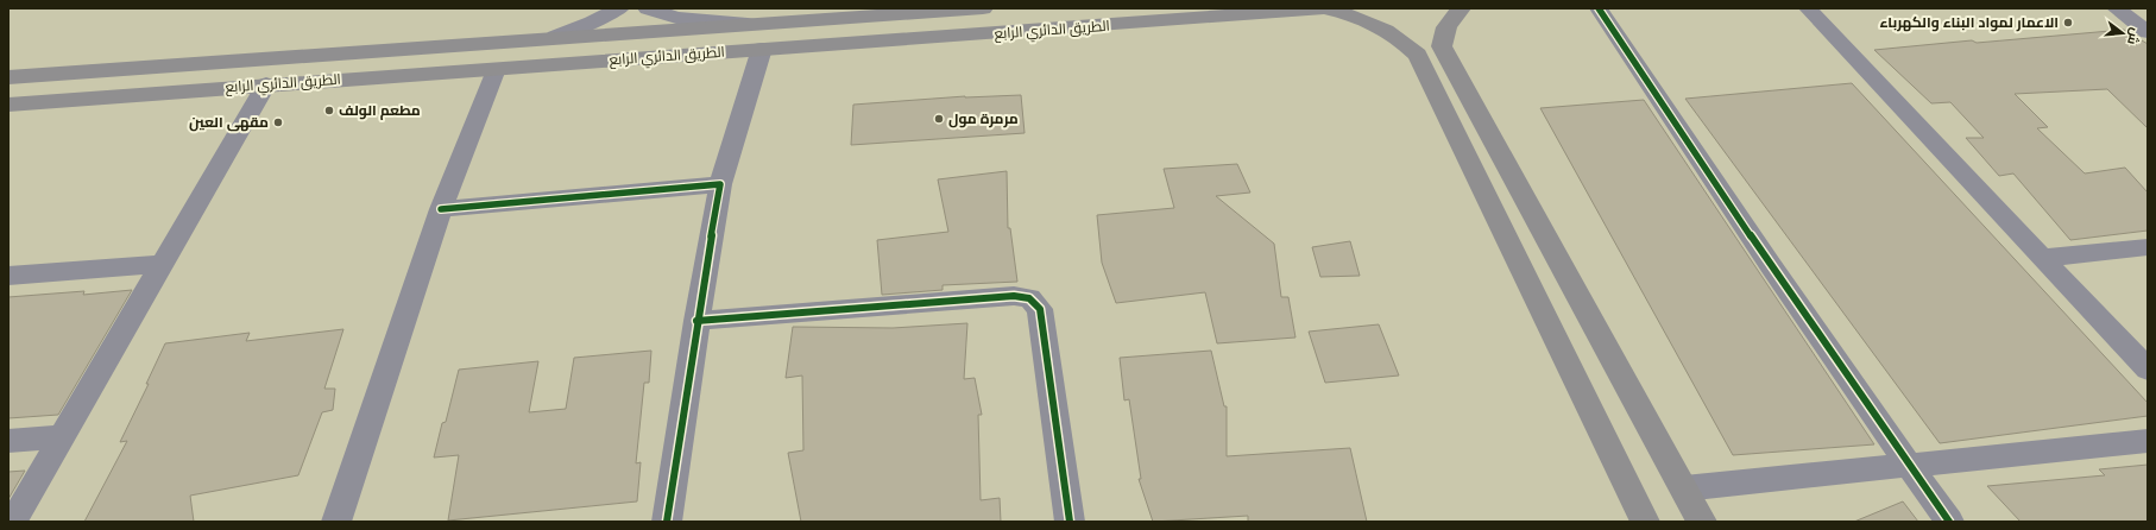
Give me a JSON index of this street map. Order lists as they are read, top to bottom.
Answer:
{
  "streets": {
    "main road": ["الطريق الدائري الرابع"]
  },
  "places": [
    "الاعمار لمواد البناء والكهرباء",
    "مطعم الولف",
    "مرمرة مول",
    "مقهى العين"
  ],
  "north": "right"
}
